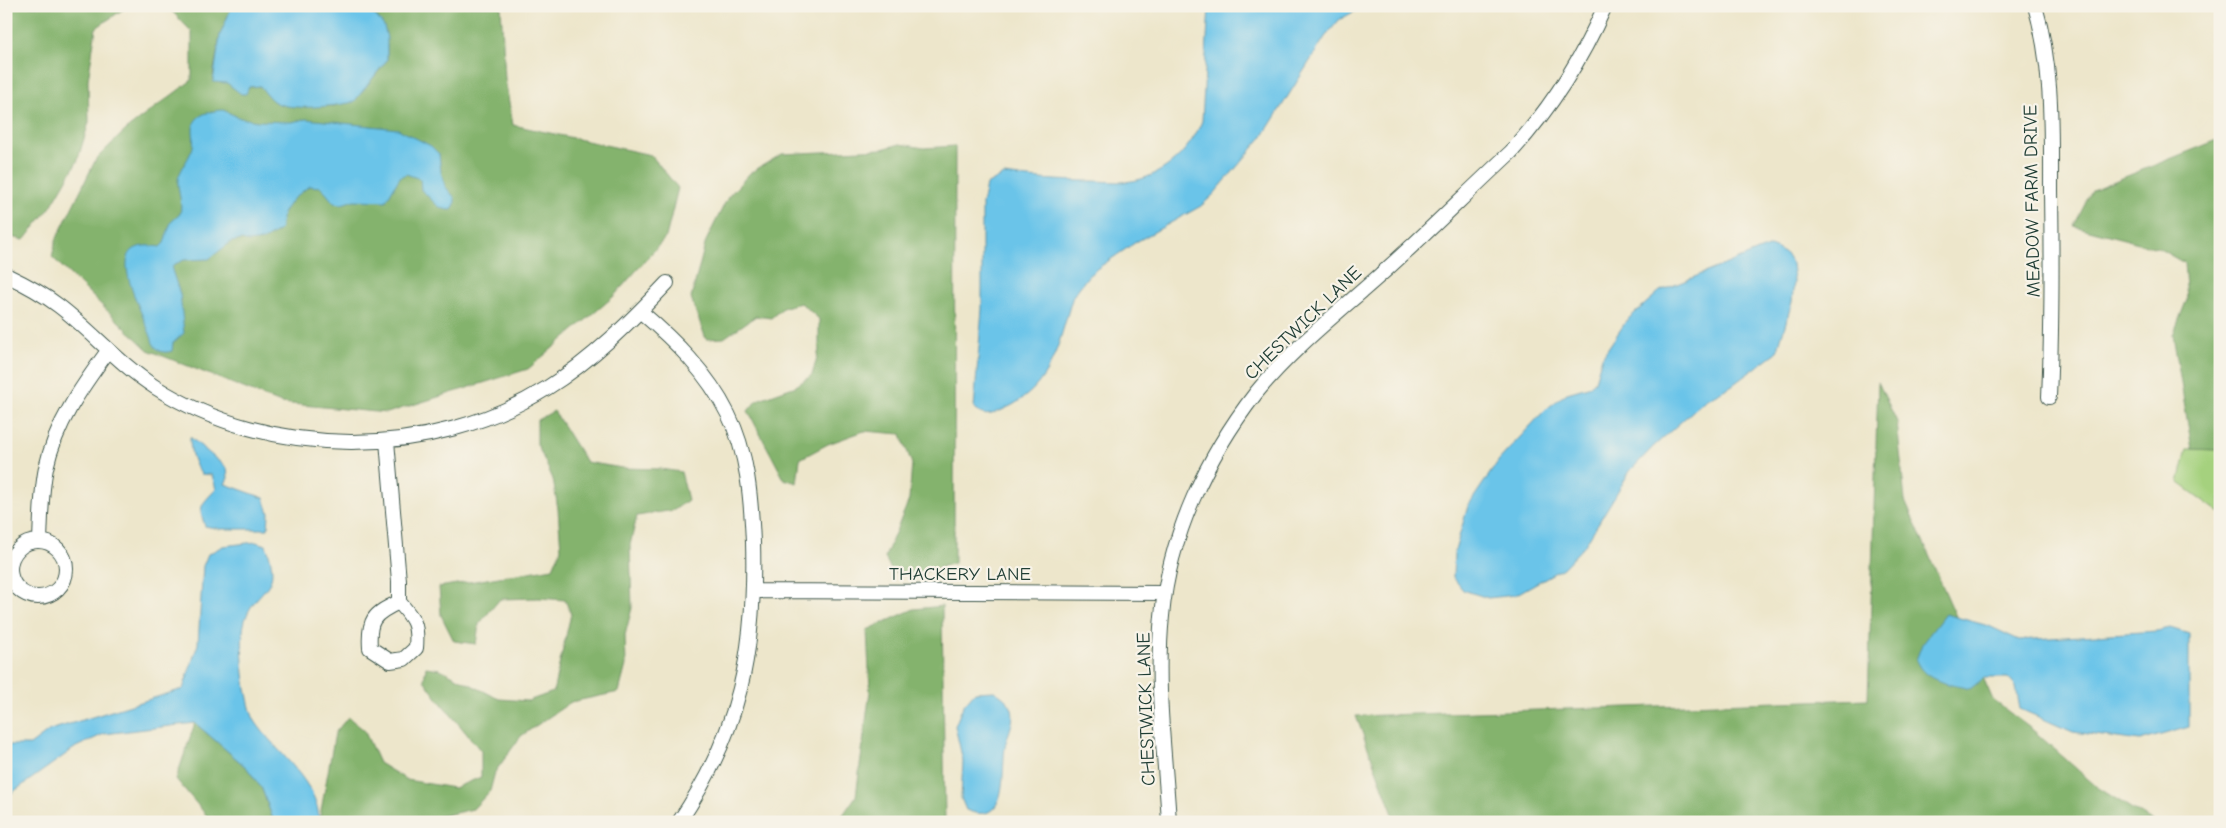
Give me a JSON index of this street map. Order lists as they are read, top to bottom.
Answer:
{
  "streets": {
    "street": ["MEADOW FARM DRIVE", "CHESTWICK LANE", "THACKERY LANE"]
  },
  "crossings": [
    ["CHESTWICK LANE", "THACKERY LANE"]
  ]
}
